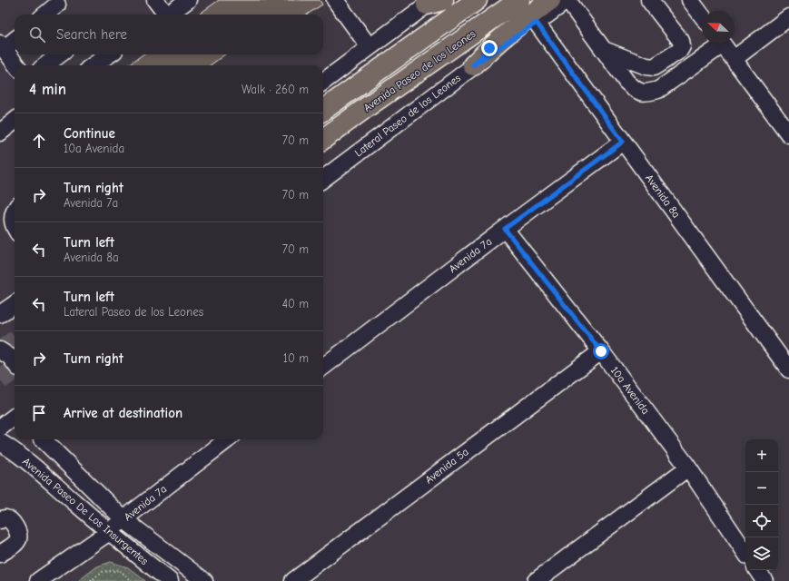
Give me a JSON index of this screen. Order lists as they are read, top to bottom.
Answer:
{
  "streets": {
    "main road": ["Avenida Paseo de los Leones"],
    "street": [
      "Lateral Paseo de los Leones",
      "Avenida 8a",
      "Avenida 7a",
      "10a Avenida",
      "Avenida 5a",
      "Avenida Paseo De Los Insurgentes"
    ]
  },
  "crossings": [
    ["Lateral Paseo de los Leones", "Avenida 8a"],
    ["Avenida 8a", "Avenida 7a"],
    ["Avenida 7a", "10a Avenida"],
    ["Avenida 7a", "Avenida Paseo De Los Insurgentes"],
    ["10a Avenida", "Avenida 5a"]
  ],
  "north": "top left",
  "page": {
    "search": "Search here",
    "heading": ["4 min", "Walk · 260 m"],
    "list": [
      ["Continue", "10a Avenida", "70 m"],
      ["Turn right", "Avenida 7a", "70 m"],
      ["Turn left", "Avenida 8a", "70 m"],
      ["Turn left", "Lateral Paseo de los Leones", "40 m"],
      ["Turn right", "10 m"],
      "Arrive at destination"
    ],
    "map_buttons": ["+", "−"]
  }
}
